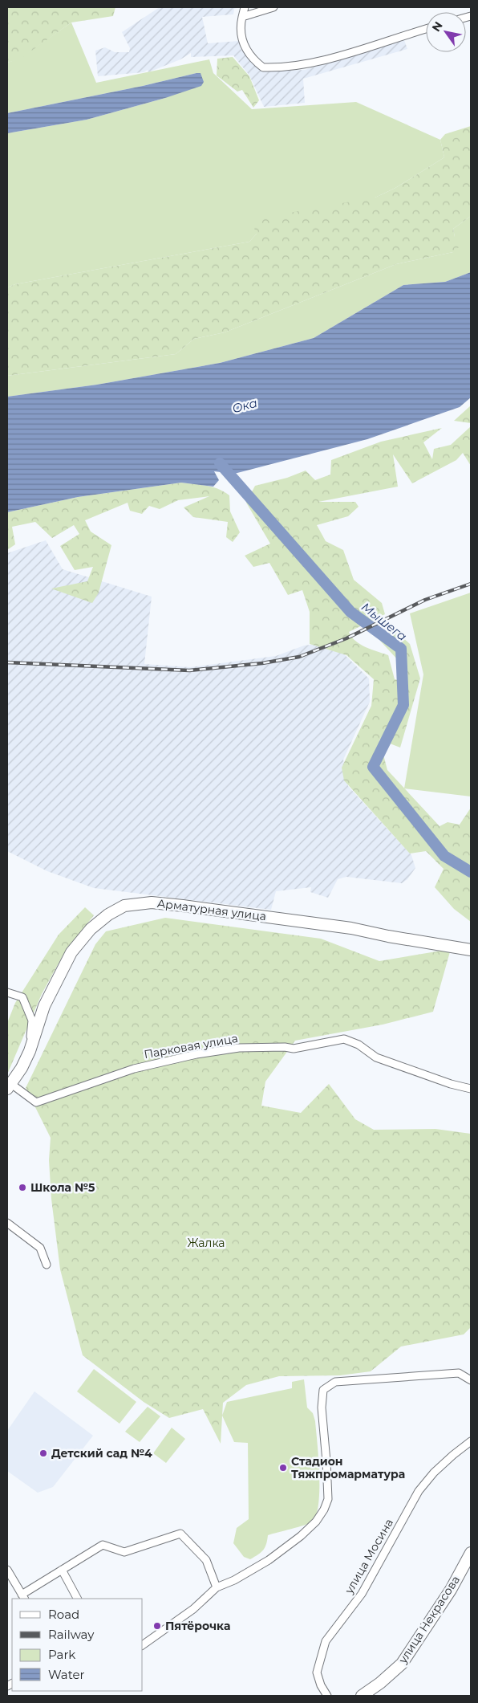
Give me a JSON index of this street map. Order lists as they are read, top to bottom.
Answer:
{
  "streets": {
    "street": [
      "Арматурная улица",
      "Парковая улица",
      "улица Мосина",
      "улица Некрасова"
    ]
  },
  "crossings": [
    ["Арматурная улица", "Парковая улица"]
  ],
  "water": ["Ока", "Мышега"],
  "parks": ["Жалка"],
  "places": [
    "Школа №5",
    "Детский сад №4",
    "Стадион Тяжпромарматура",
    "Пятёрочка"
  ],
  "legend": [
    "Road",
    "Railway",
    "Park",
    "Water"
  ],
  "north": "top left"
}
